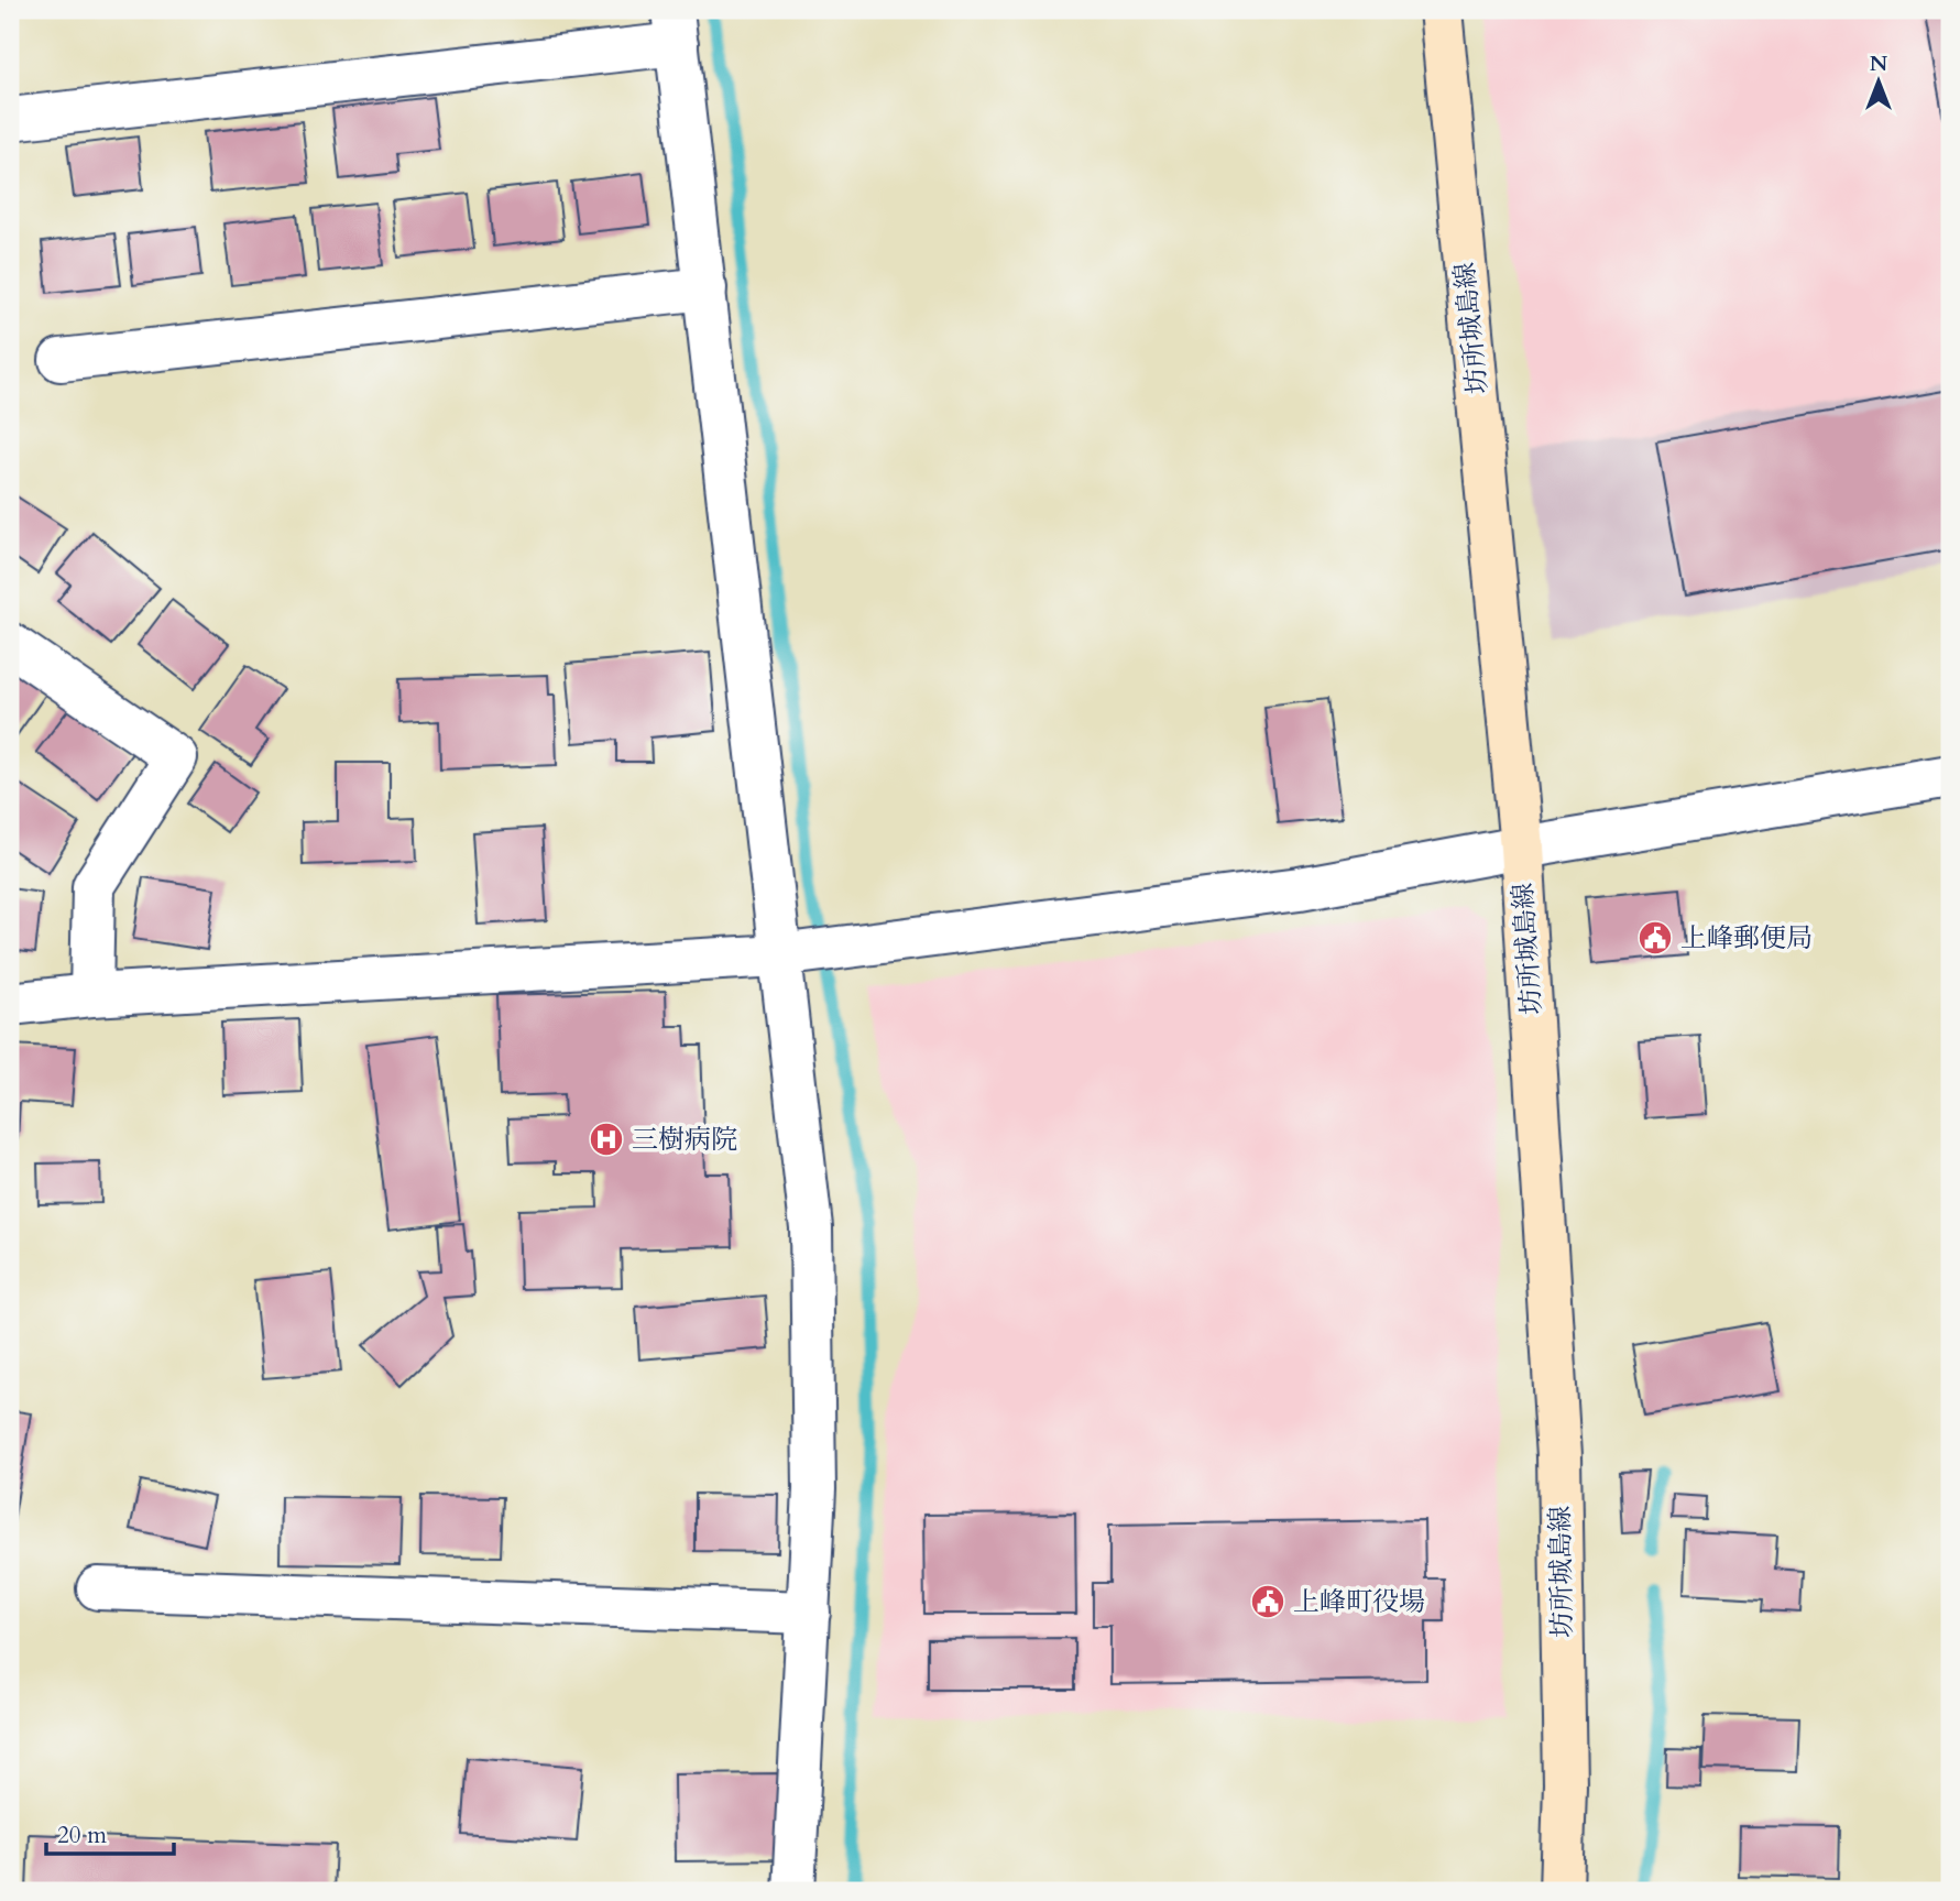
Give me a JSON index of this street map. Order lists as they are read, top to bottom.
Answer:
{
  "streets": {
    "main road": ["坊所城島線"]
  },
  "places": {
    "public building": ["上峰郵便局", "上峰町役場"],
    "hospital": ["三樹病院"]
  },
  "scale_bar": "20 m",
  "north": "top"
}
